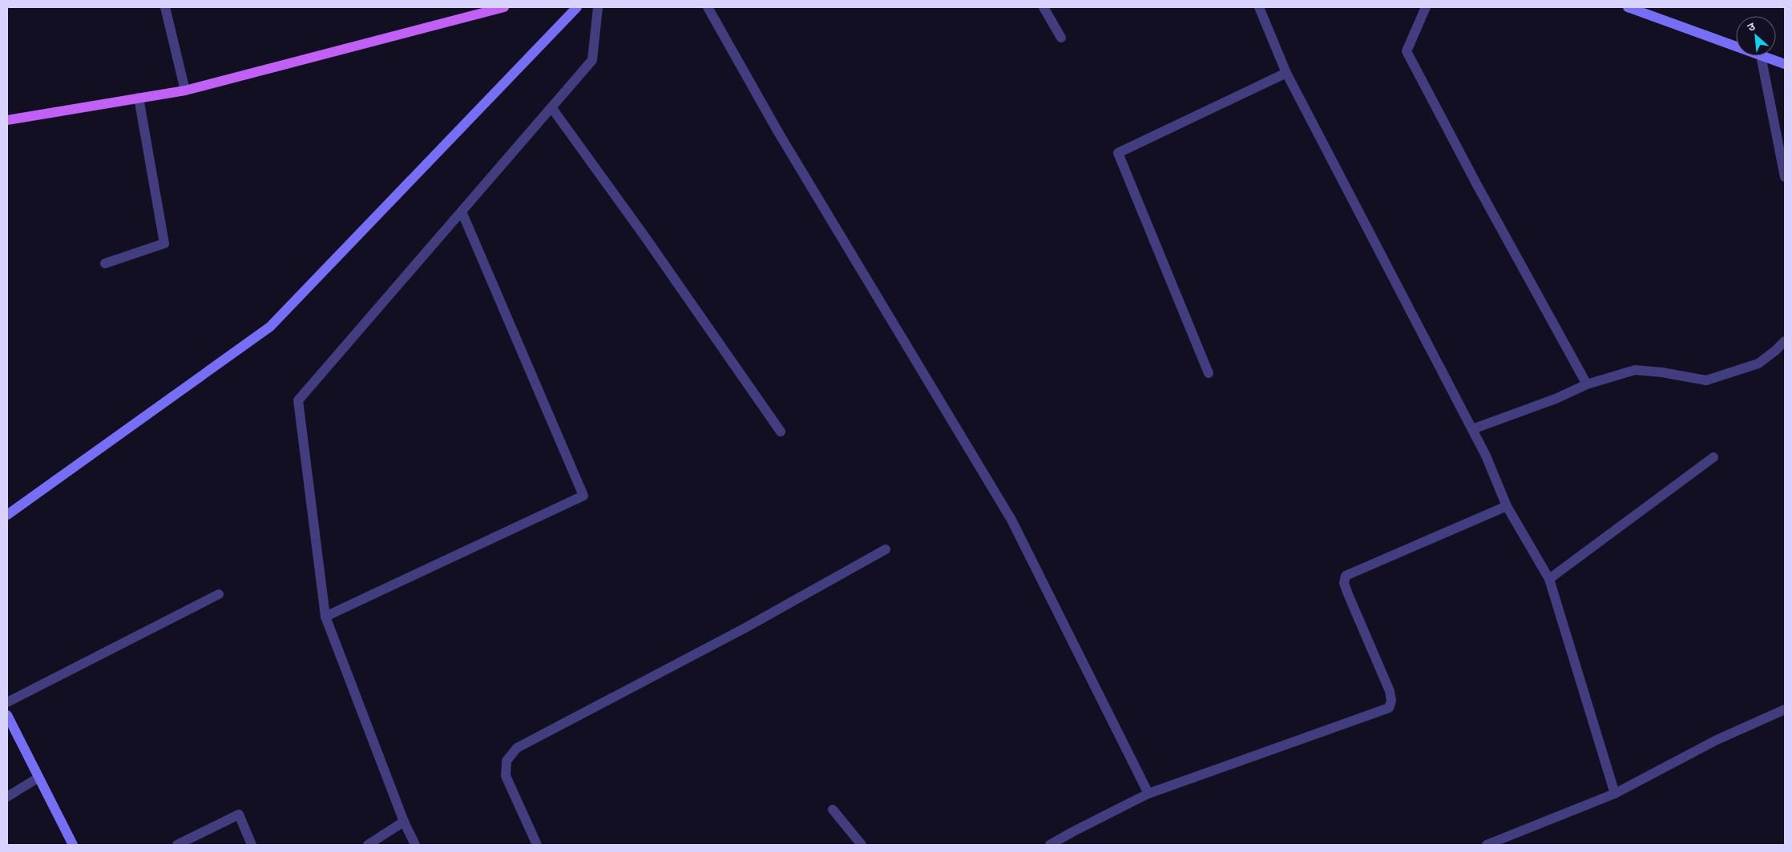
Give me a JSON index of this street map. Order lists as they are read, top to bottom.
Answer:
{
  "north": "top left"
}
